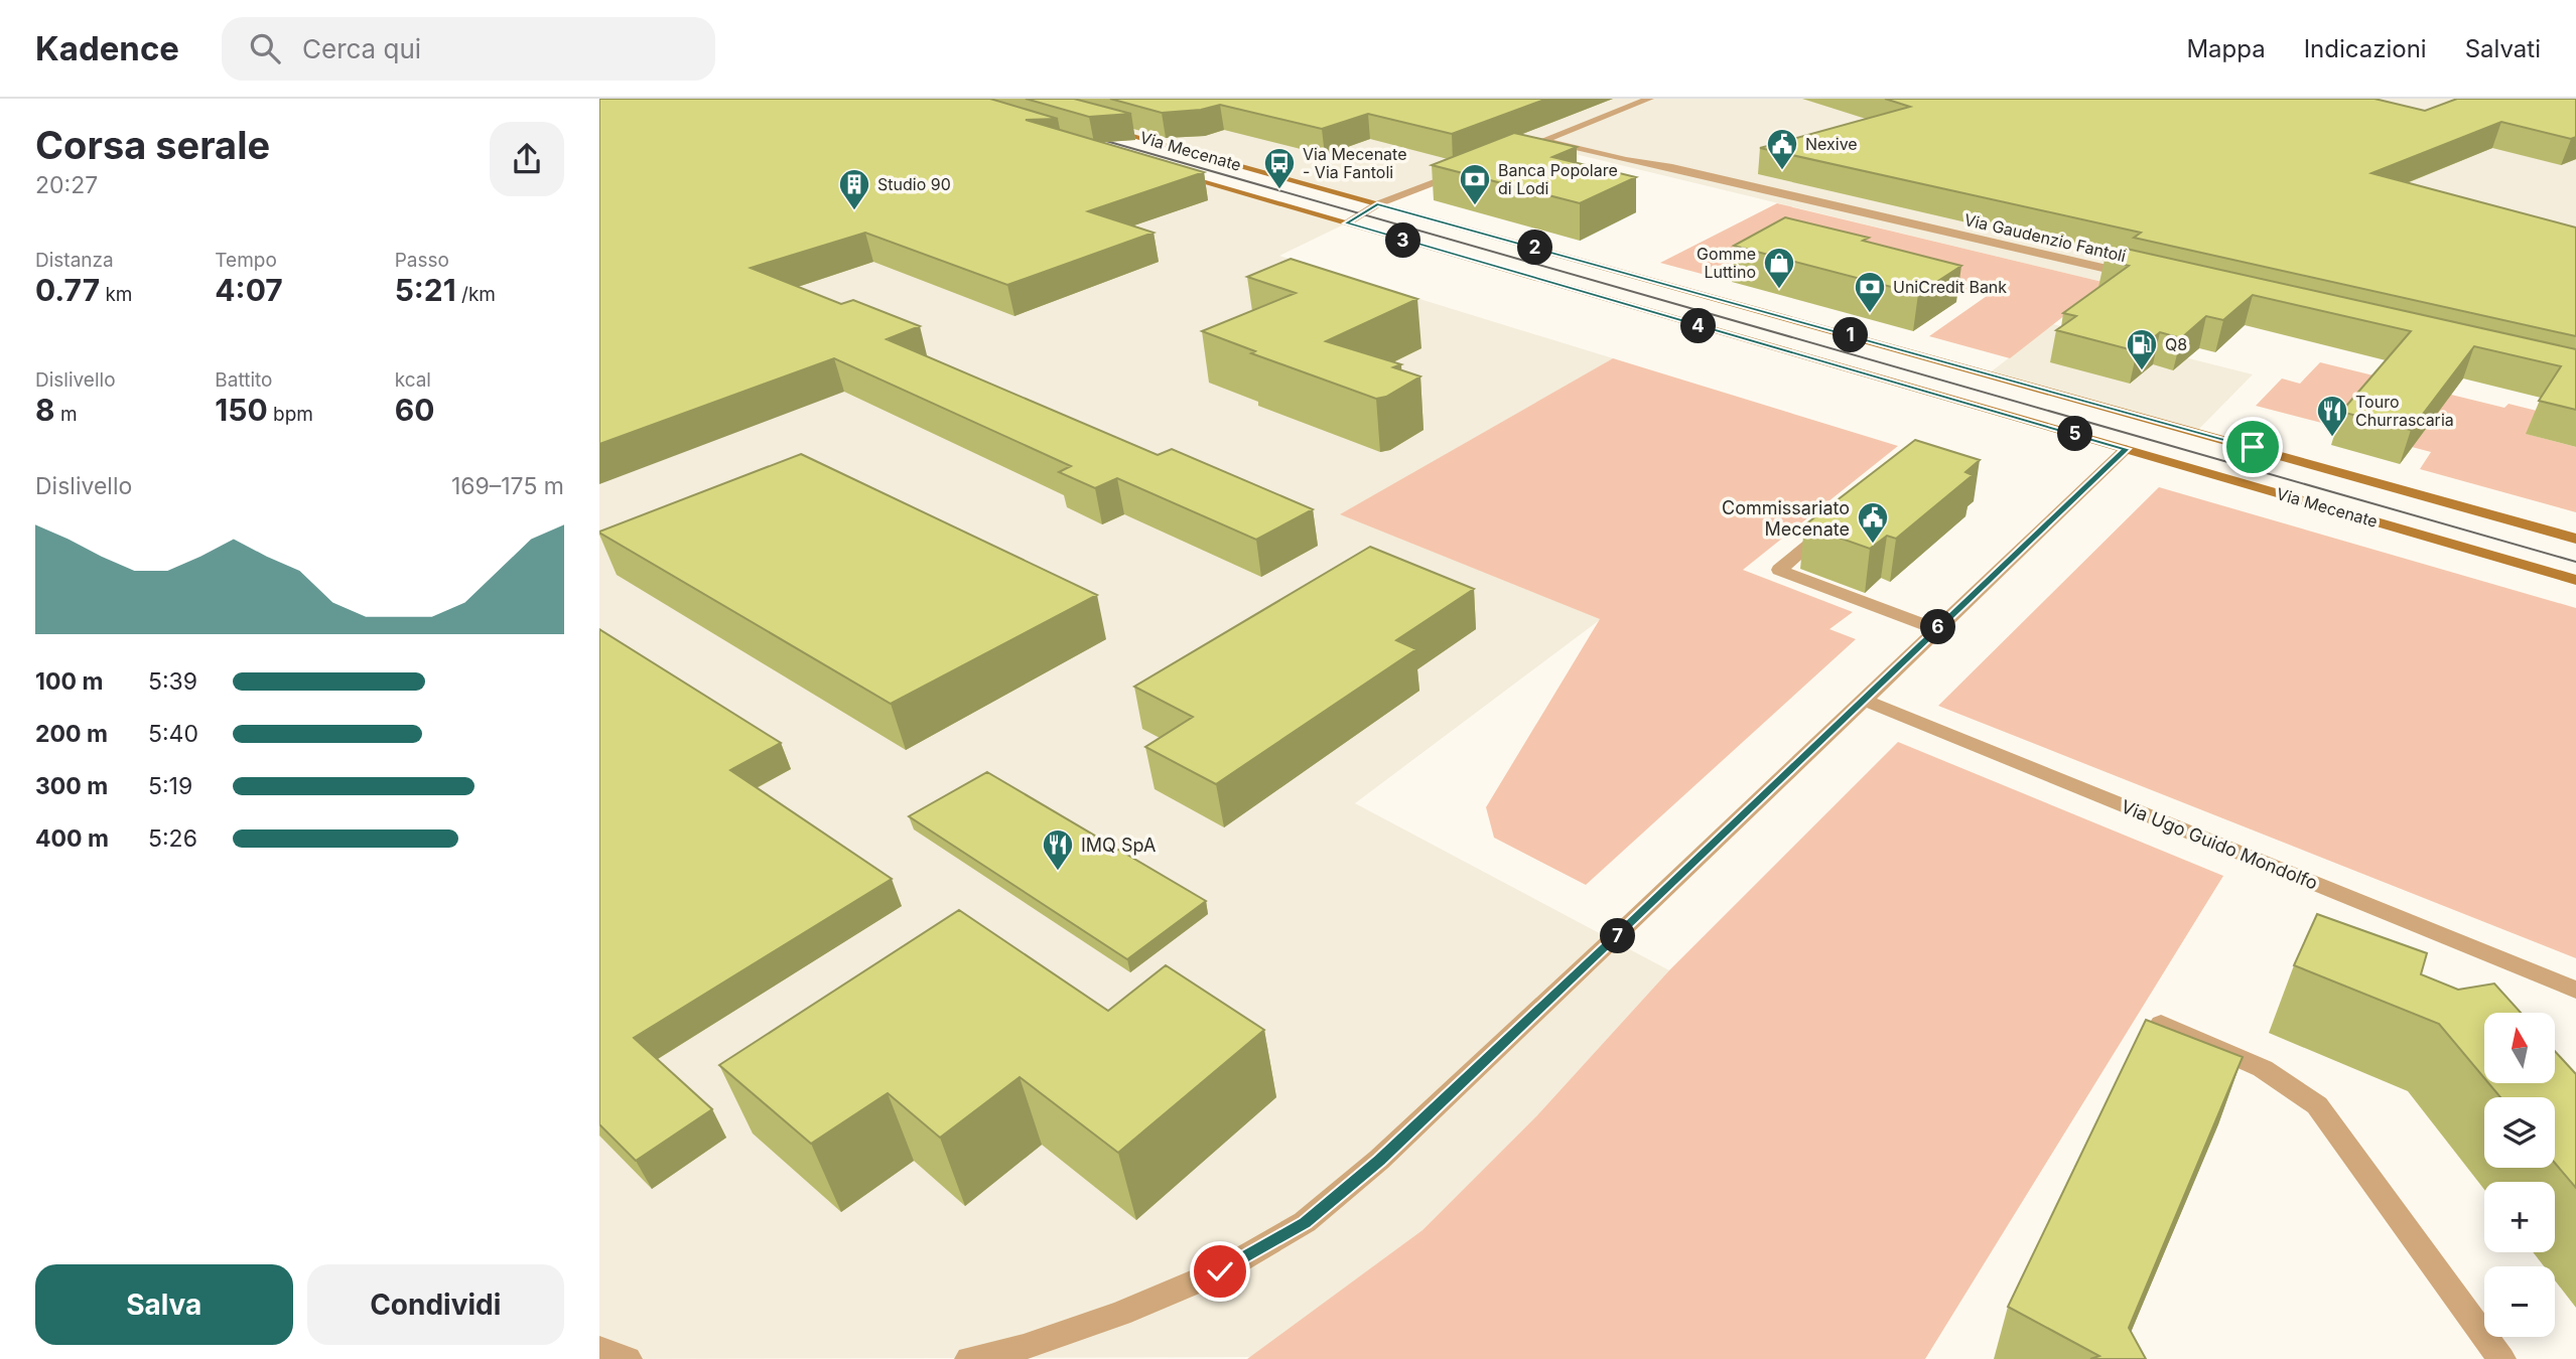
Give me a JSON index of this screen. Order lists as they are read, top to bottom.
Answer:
{
  "streets": {
    "main road": ["Via Mecenate"],
    "street": ["Via Gaudenzio Fantoli", "Via Ugo Guido Mondolfo"]
  },
  "places": {
    "public building": ["Nexive", "Commissariato Mecenate"],
    "bus stop": ["Via Mecenate - Via Fantoli"],
    "bank": ["Banca Popolare di Lodi", "UniCredit Bank"],
    "building": ["Studio 90"],
    "shop": ["Gomme Luttino"],
    "fuel station": ["Q8"],
    "restaurant": ["Touro Churrascaria", "IMQ SpA"]
  },
  "north": "top",
  "page": {
    "header": "Kadence",
    "search": "Cerca qui",
    "nav": ["Mappa", "Indicazioni", "Salvati"],
    "heading": ["Corsa serale", "20:27"],
    "stats": [
      ["Distanza", "0.77 km"],
      ["Tempo", "4:07"],
      ["Passo", "5:21 /km"],
      ["Dislivello", "8 m"],
      ["Battito", "150 bpm"],
      ["kcal", "60"]
    ],
    "pins": [
      "3",
      "2",
      "4",
      "1",
      "5",
      "6",
      "7"
    ],
    "chart": ["Dislivello", "169–175 m"],
    "list": [
      {
        "name": "100 m",
        "note": "5:39"
      },
      {
        "name": "200 m",
        "note": "5:40"
      },
      {
        "name": "300 m",
        "note": "5:19"
      },
      {
        "name": "400 m",
        "note": "5:26"
      }
    ],
    "map_buttons": ["+", "−"],
    "buttons": ["Salva", "Condividi"]
  }
}
